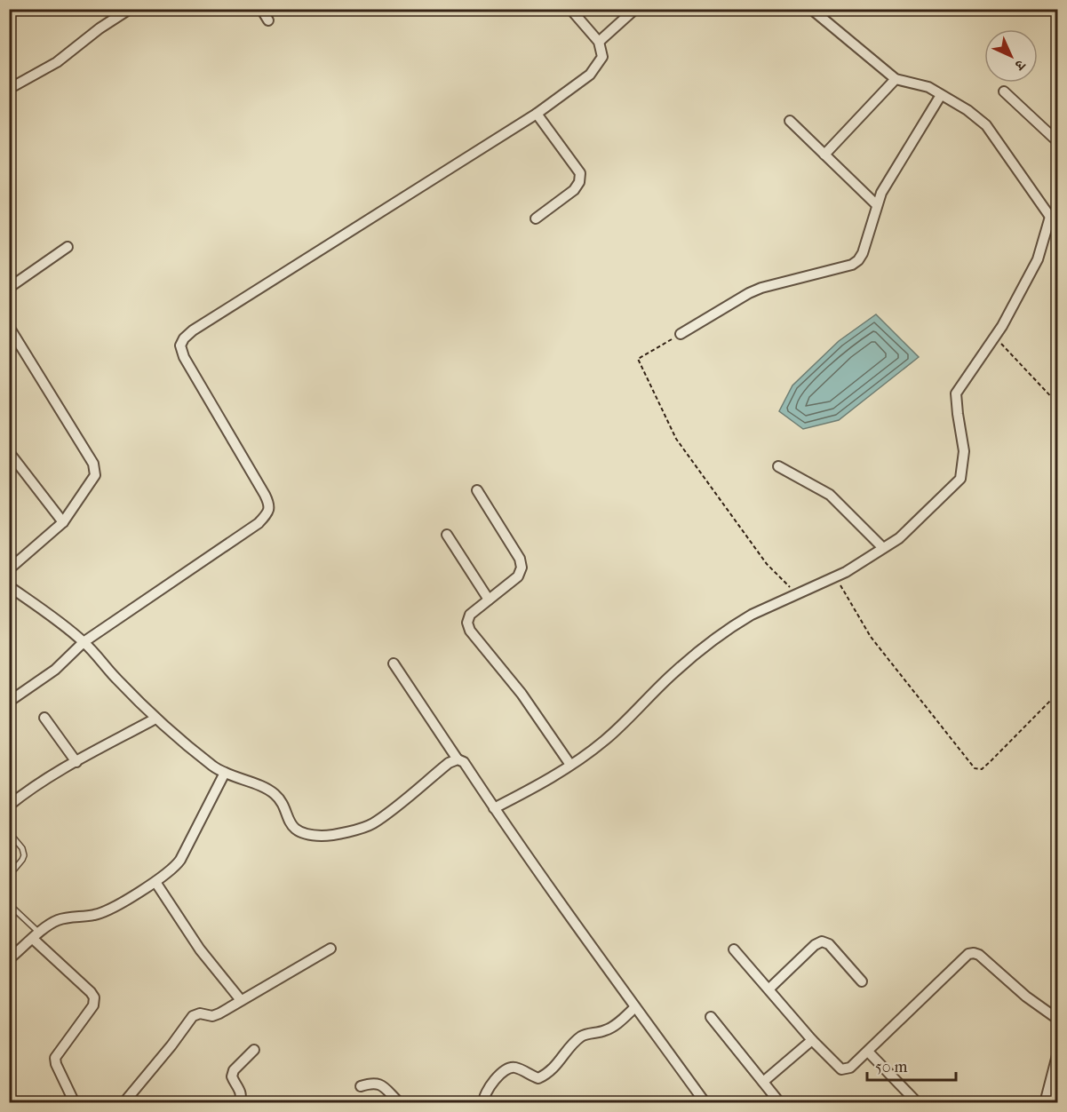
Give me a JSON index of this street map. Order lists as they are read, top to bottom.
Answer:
{
  "scale_bar": "50 m",
  "north": "bottom right"
}
